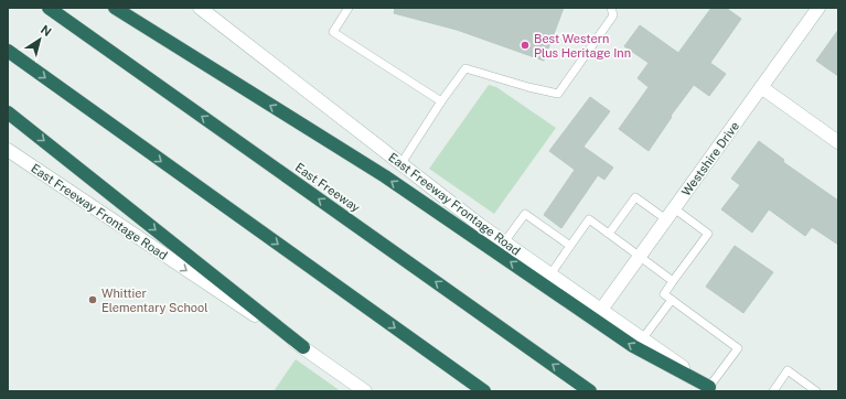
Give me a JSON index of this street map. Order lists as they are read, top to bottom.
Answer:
{
  "streets": {
    "highway": ["East Freeway"],
    "main road": ["Westshire Drive", "East Freeway Frontage Road"]
  },
  "crossings": [
    ["Westshire Drive", "East Freeway Frontage Road"]
  ],
  "places": ["Best Western Plus Heritage Inn", "Whittier Elementary School"],
  "north": "top right"
}
